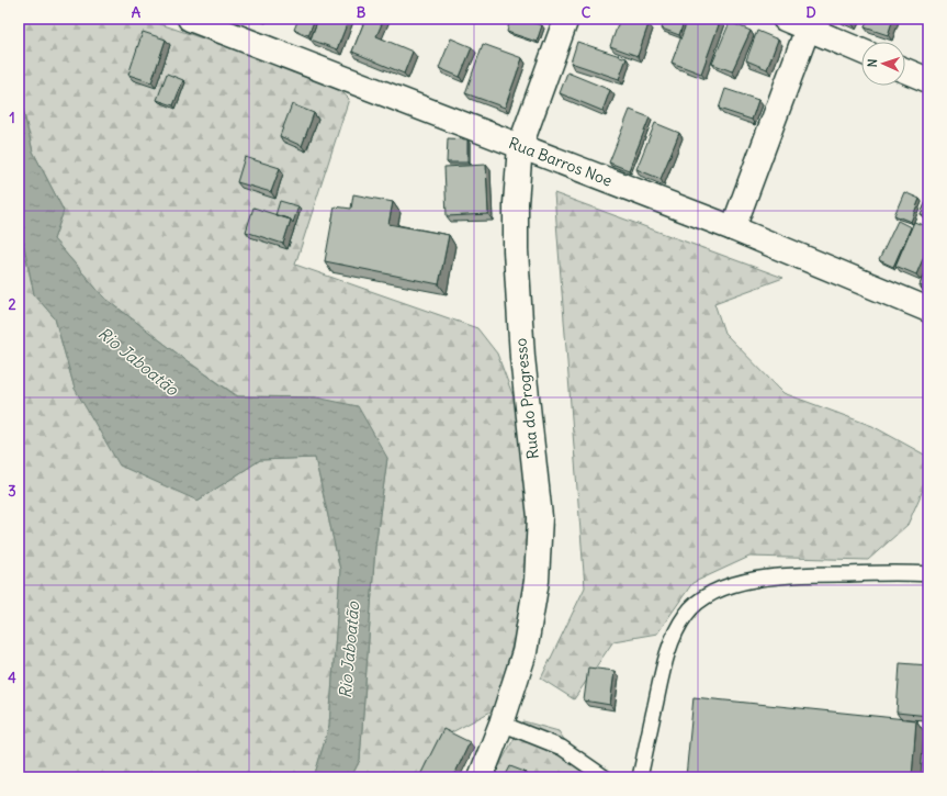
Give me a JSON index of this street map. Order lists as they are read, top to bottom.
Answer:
{
  "streets": {
    "street": ["Rua Barros Noe", "Rua do Progresso"]
  },
  "crossings": [
    ["Rua Barros Noe", "Rua do Progresso"]
  ],
  "water": ["Rio Jaboatão"],
  "north": "left",
  "grid": {
    "columns": [
      "A",
      "B",
      "C",
      "D"
    ],
    "rows": [
      "1",
      "2",
      "3",
      "4"
    ]
  }
}
